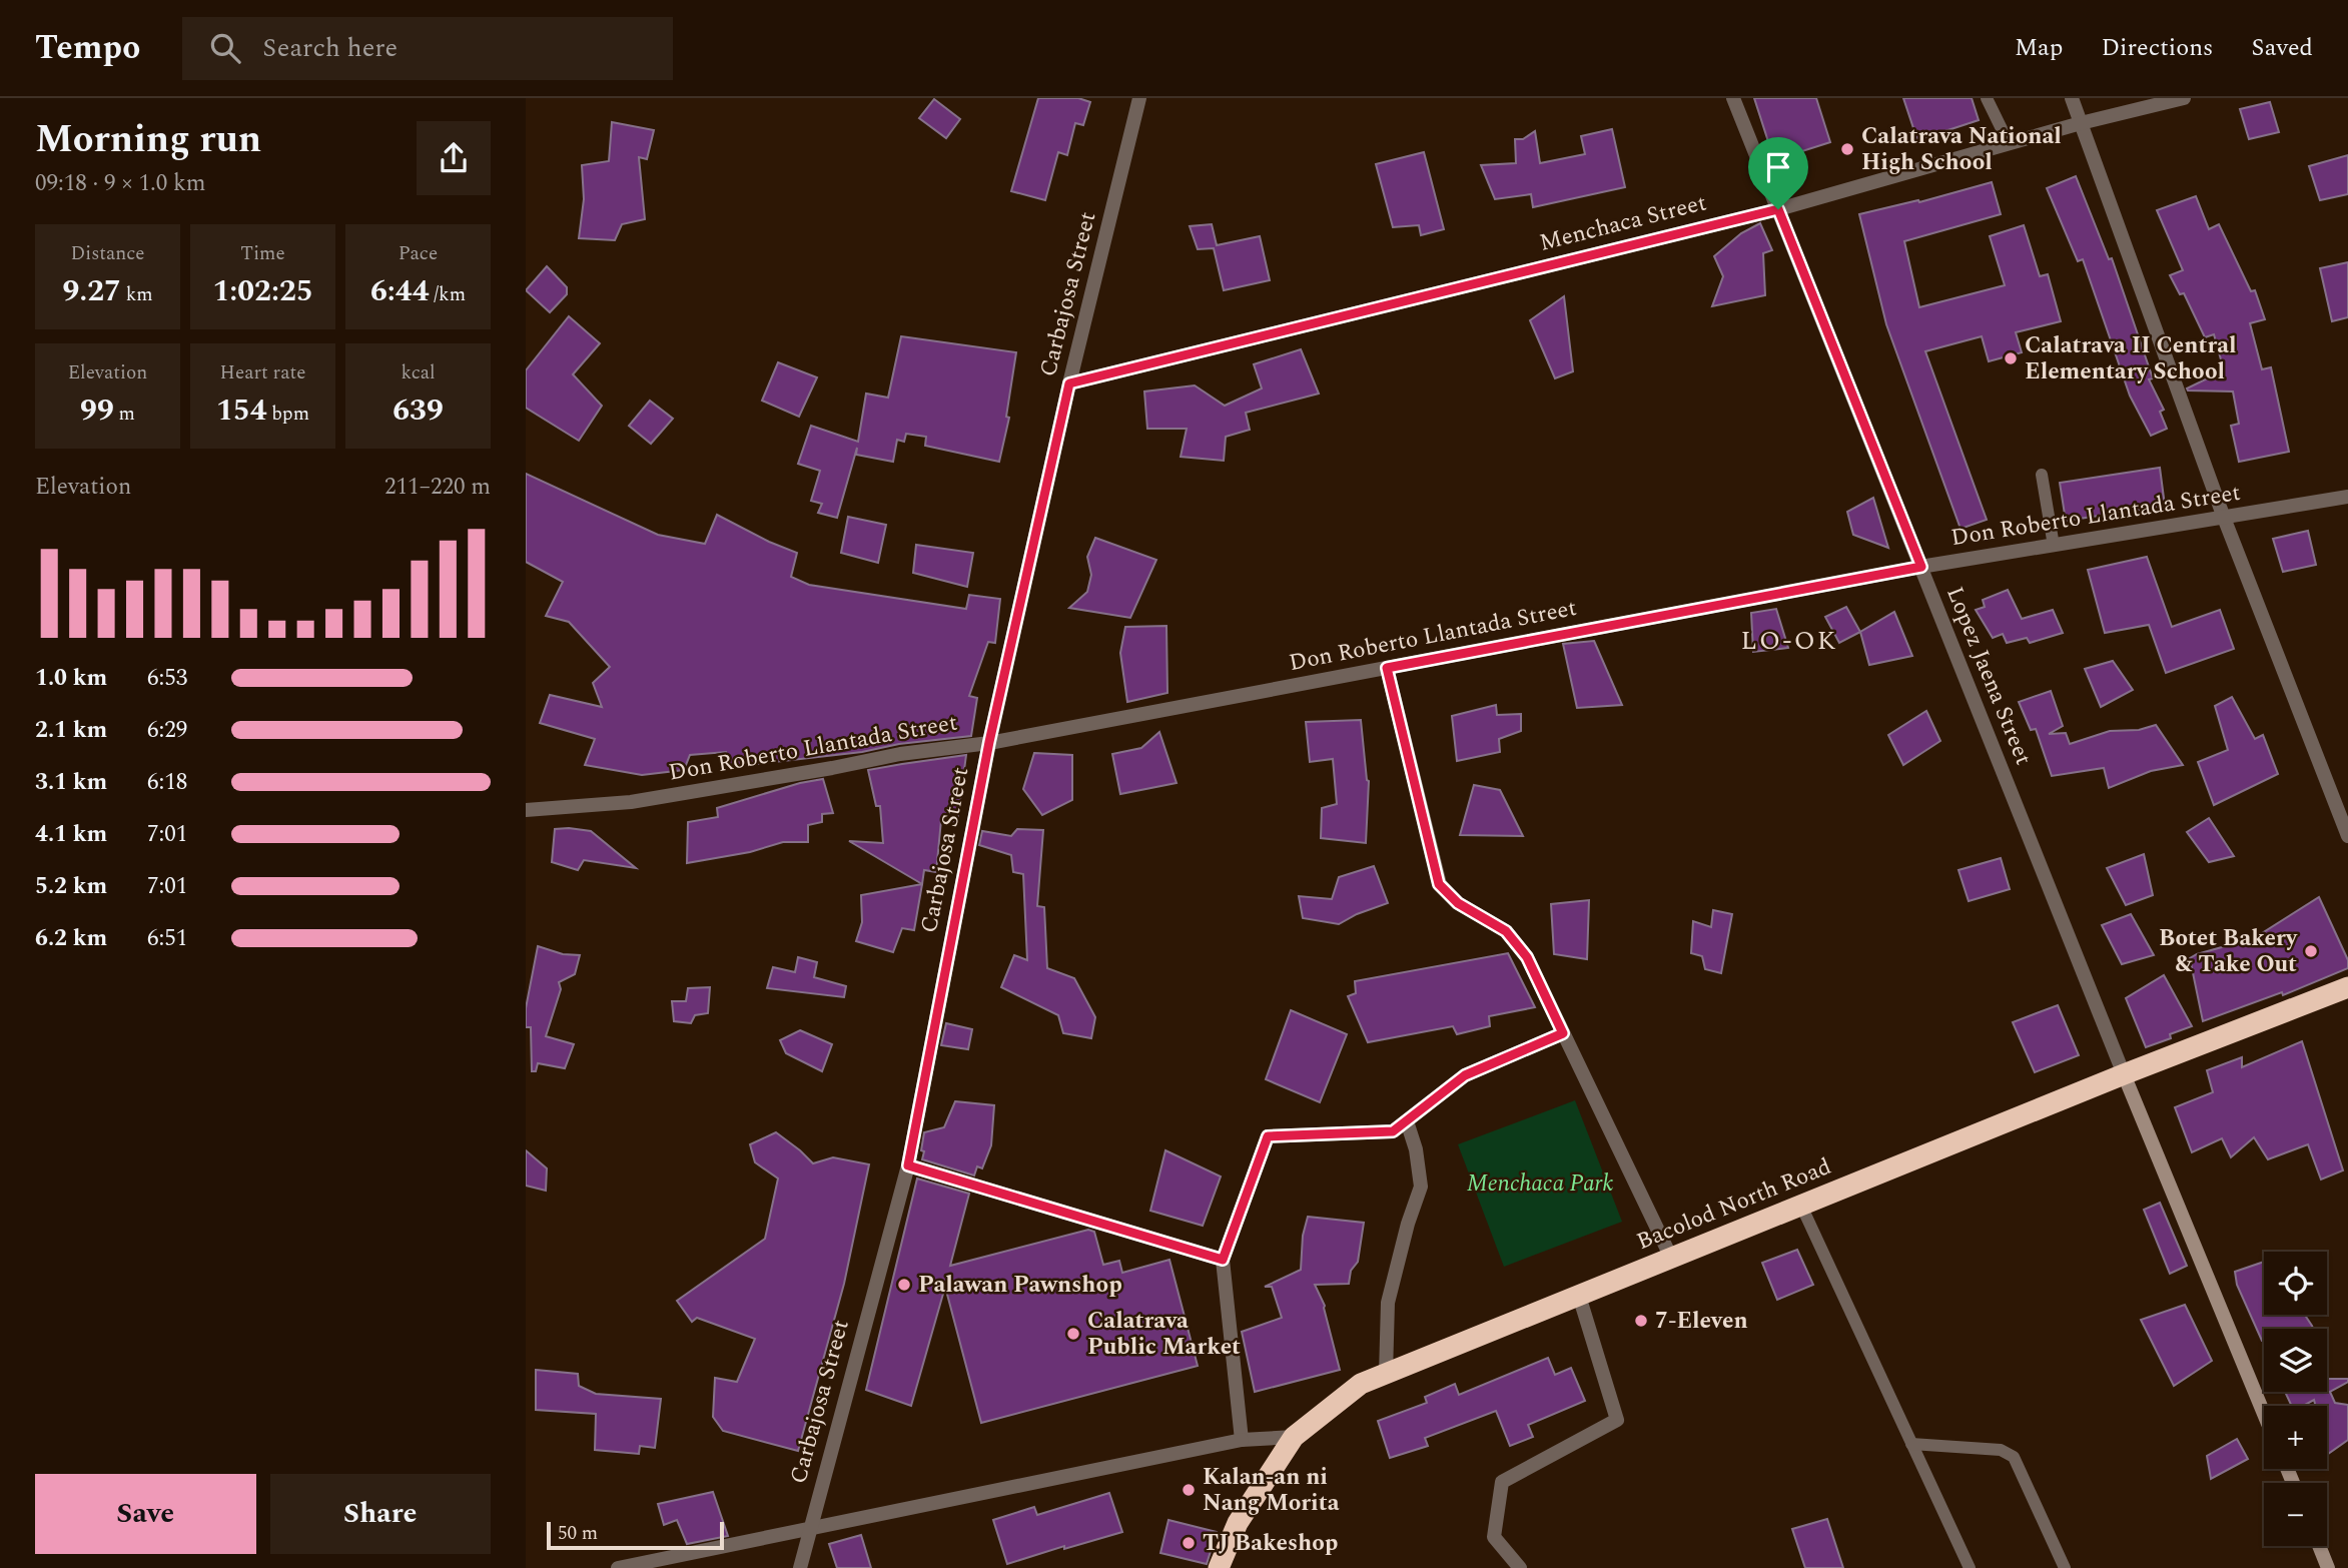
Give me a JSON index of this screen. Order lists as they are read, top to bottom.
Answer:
{
  "streets": {
    "highway": ["Bacolod North Road"],
    "street": [
      "Menchaca Street",
      "Carbajosa Street",
      "Don Roberto Llantada Street",
      "Lopez Jaena Street"
    ]
  },
  "crossings": [
    ["Menchaca Street", "Carbajosa Street"],
    ["Menchaca Street", "Lopez Jaena Street"],
    ["Carbajosa Street", "Don Roberto Llantada Street"],
    ["Don Roberto Llantada Street", "Lopez Jaena Street"],
    ["Lopez Jaena Street", "Bacolod North Road"]
  ],
  "districts": ["LO-OK"],
  "parks": ["Menchaca Park"],
  "places": [
    "Calatrava National High School",
    "Calatrava II Central Elementary School",
    "Botet Bakery & Take Out",
    "Palawan Pawnshop",
    "7-Eleven",
    "Calatrava Public Market",
    "Kalan-an ni Nang Morita",
    "TJ Bakeshop"
  ],
  "scale_bar": "50 m",
  "page": {
    "header": "Tempo",
    "search": "Search here",
    "nav": ["Map", "Directions", "Saved"],
    "heading": ["Morning run", "09:18 · 9 × 1.0 km"],
    "stats": [
      ["Distance", "9.27 km"],
      ["Time", "1:02:25"],
      ["Pace", "6:44 /km"],
      ["Elevation", "99 m"],
      ["Heart rate", "154 bpm"],
      ["kcal", "639"]
    ],
    "chart": ["Elevation", "211–220 m"],
    "list": [
      {
        "name": "1.0 km",
        "note": "6:53"
      },
      {
        "name": "2.1 km",
        "note": "6:29"
      },
      {
        "name": "3.1 km",
        "note": "6:18"
      },
      {
        "name": "4.1 km",
        "note": "7:01"
      },
      {
        "name": "5.2 km",
        "note": "7:01"
      },
      {
        "name": "6.2 km",
        "note": "6:51"
      }
    ],
    "map_buttons": ["+", "−"],
    "buttons": ["Save", "Share"],
    "scale": "50 m"
  }
}
